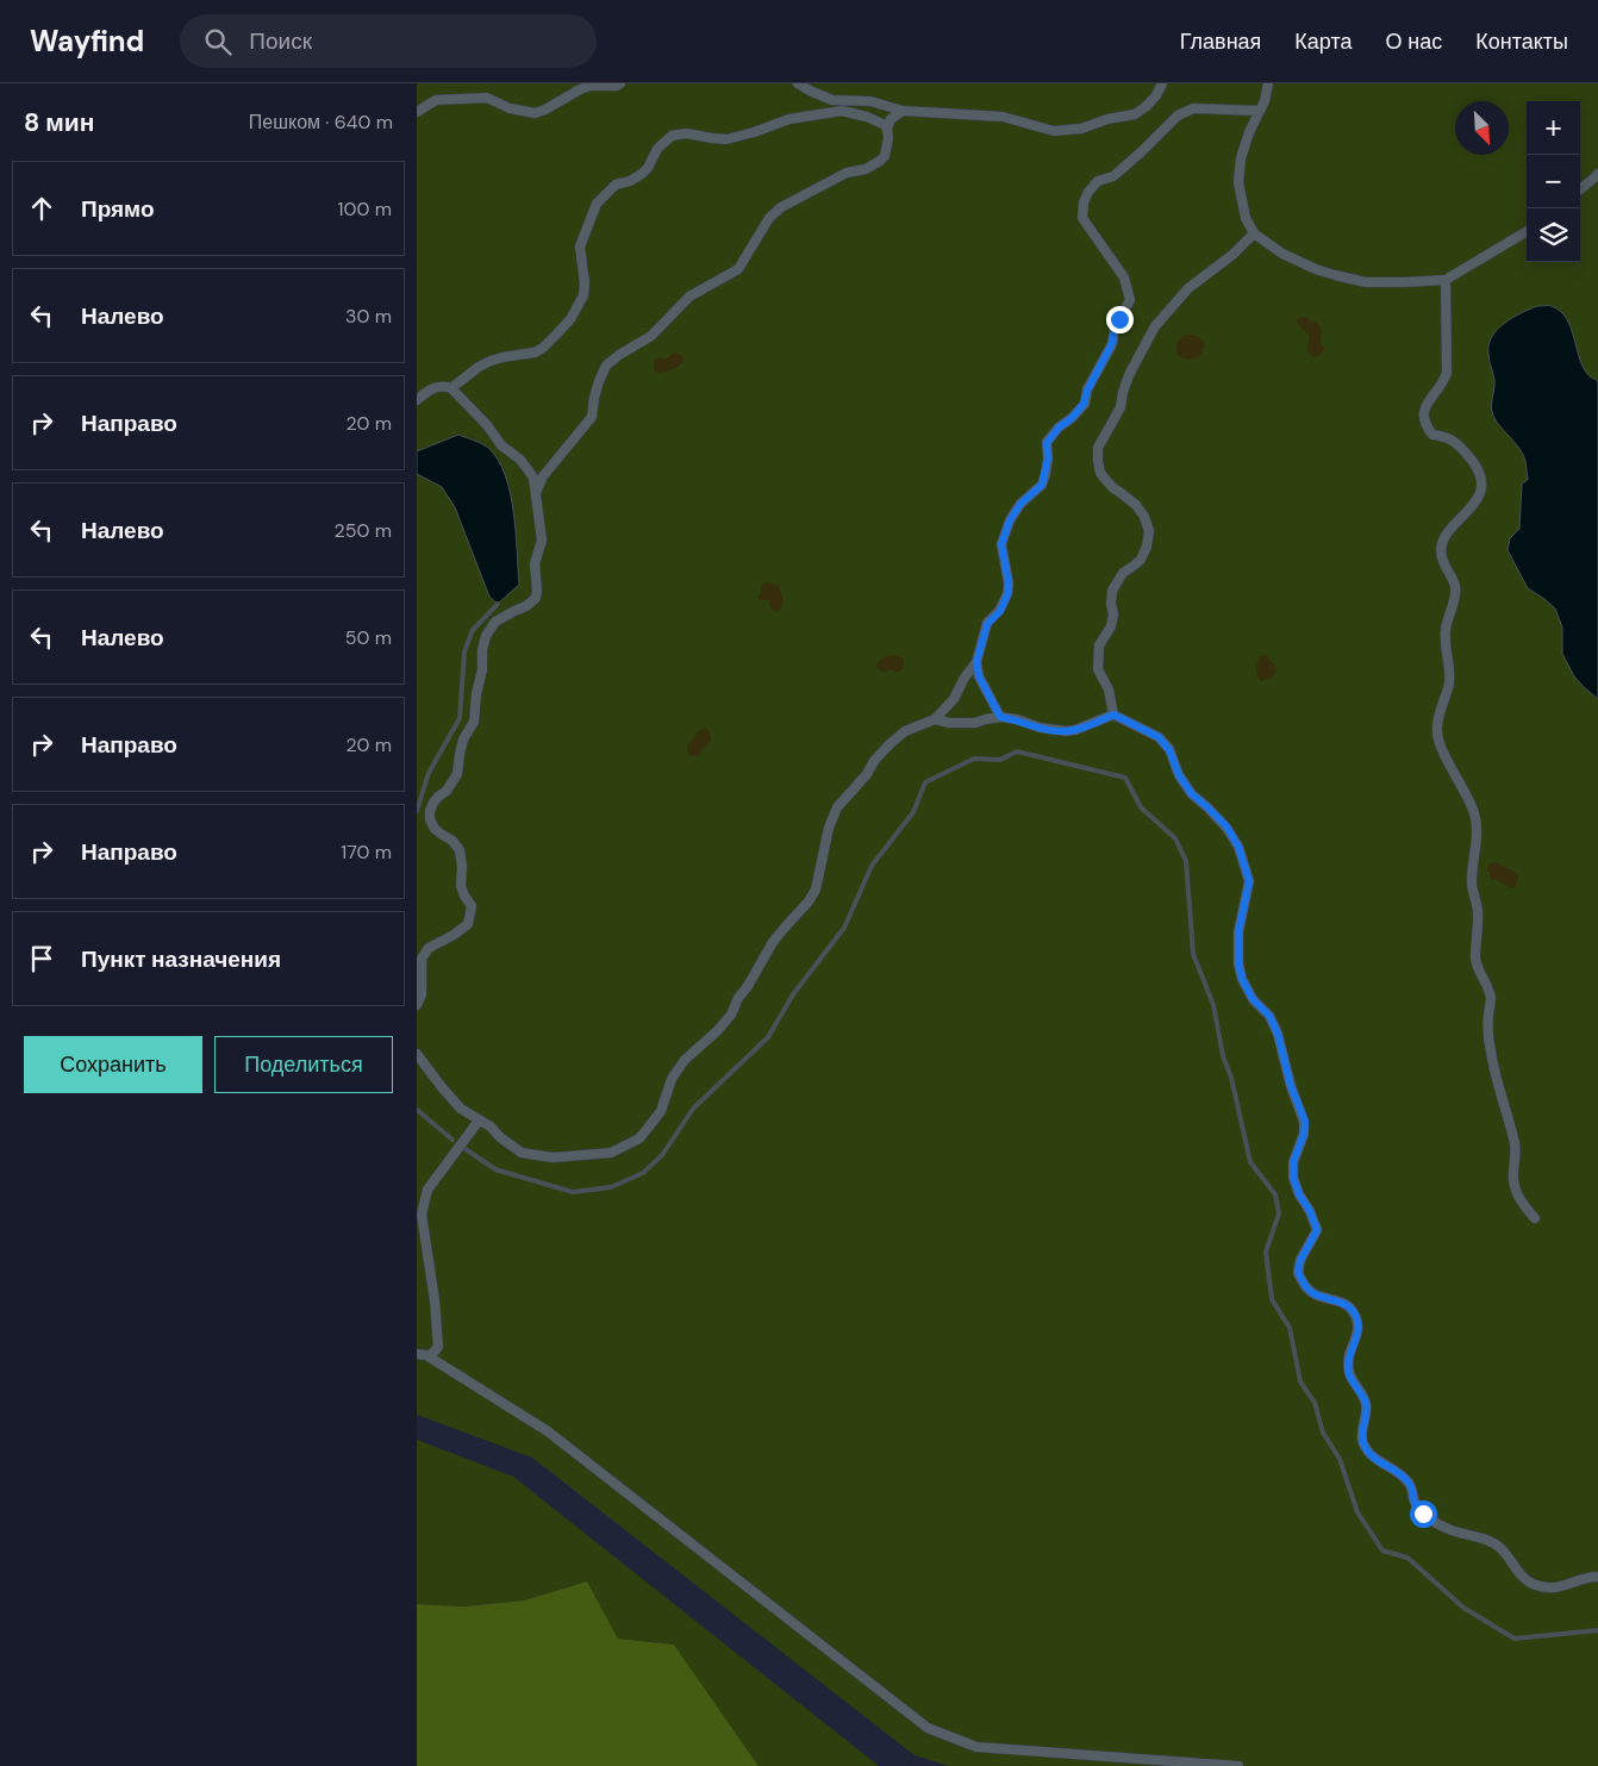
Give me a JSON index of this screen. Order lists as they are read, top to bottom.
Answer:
{
  "north": "bottom right",
  "page": {
    "header": "Wayfind",
    "search": "Поиск",
    "nav": [
      "Главная",
      "Карта",
      "О нас",
      "Контакты"
    ],
    "heading": ["8 мин", "Пешком · 640 m"],
    "map_buttons": ["+", "−"],
    "list": [
      ["Прямо", "100 m"],
      ["Налево", "30 m"],
      ["Направо", "20 m"],
      ["Налево", "250 m"],
      ["Налево", "50 m"],
      ["Направо", "20 m"],
      ["Направо", "170 m"],
      "Пункт назначения"
    ],
    "buttons": ["Сохранить", "Поделиться"]
  }
}
